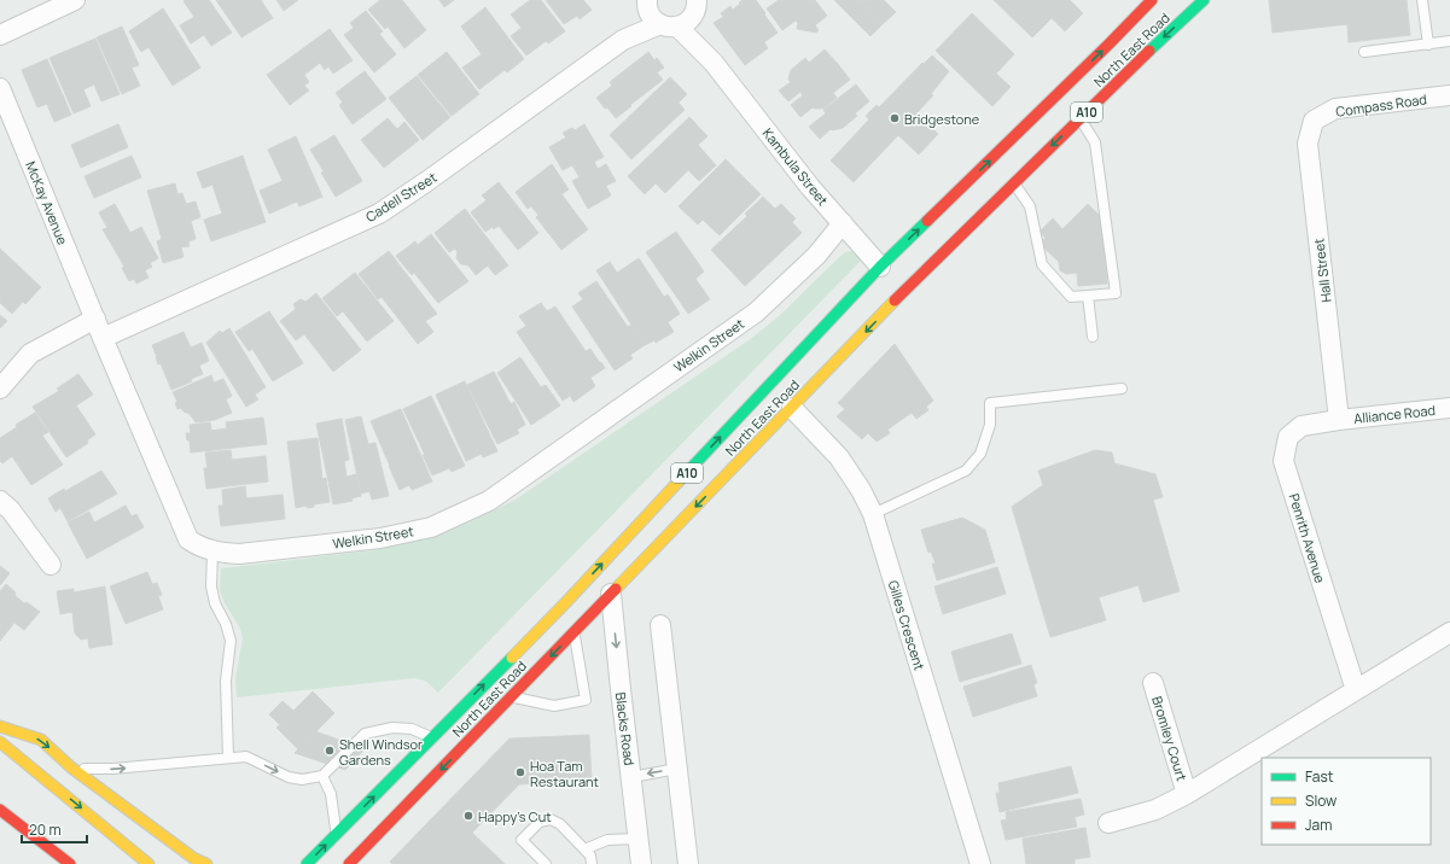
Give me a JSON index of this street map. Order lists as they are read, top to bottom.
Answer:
{
  "streets": {
    "main road": ["North East Road", "A10"],
    "street": [
      "Compass Road",
      "Kambula Street",
      "Cadell Street",
      "McKay Avenue",
      "Hall Street",
      "Welkin Street",
      "Alliance Road",
      "Penrith Avenue",
      "Gilles Crescent",
      "Blacks Road",
      "Bromley Court"
    ]
  },
  "crossings": [
    ["North East Road", "Kambula Street"],
    ["North East Road", "Gilles Crescent"],
    ["North East Road", "Blacks Road"],
    ["Compass Road", "Hall Street"],
    ["Kambula Street", "Cadell Street"],
    ["Kambula Street", "Welkin Street"],
    ["Cadell Street", "Welkin Street"],
    ["McKay Avenue", "Welkin Street"],
    ["Hall Street", "Alliance Road"],
    ["Hall Street", "Penrith Avenue"],
    ["Alliance Road", "Penrith Avenue"]
  ],
  "places": [
    "Bridgestone",
    "Shell Windsor Gardens",
    "Hoa Tam Restaurant",
    "Happy's Cut"
  ],
  "legend": ["Fast", "Slow", "Jam"],
  "scale_bar": "20 m"
}
